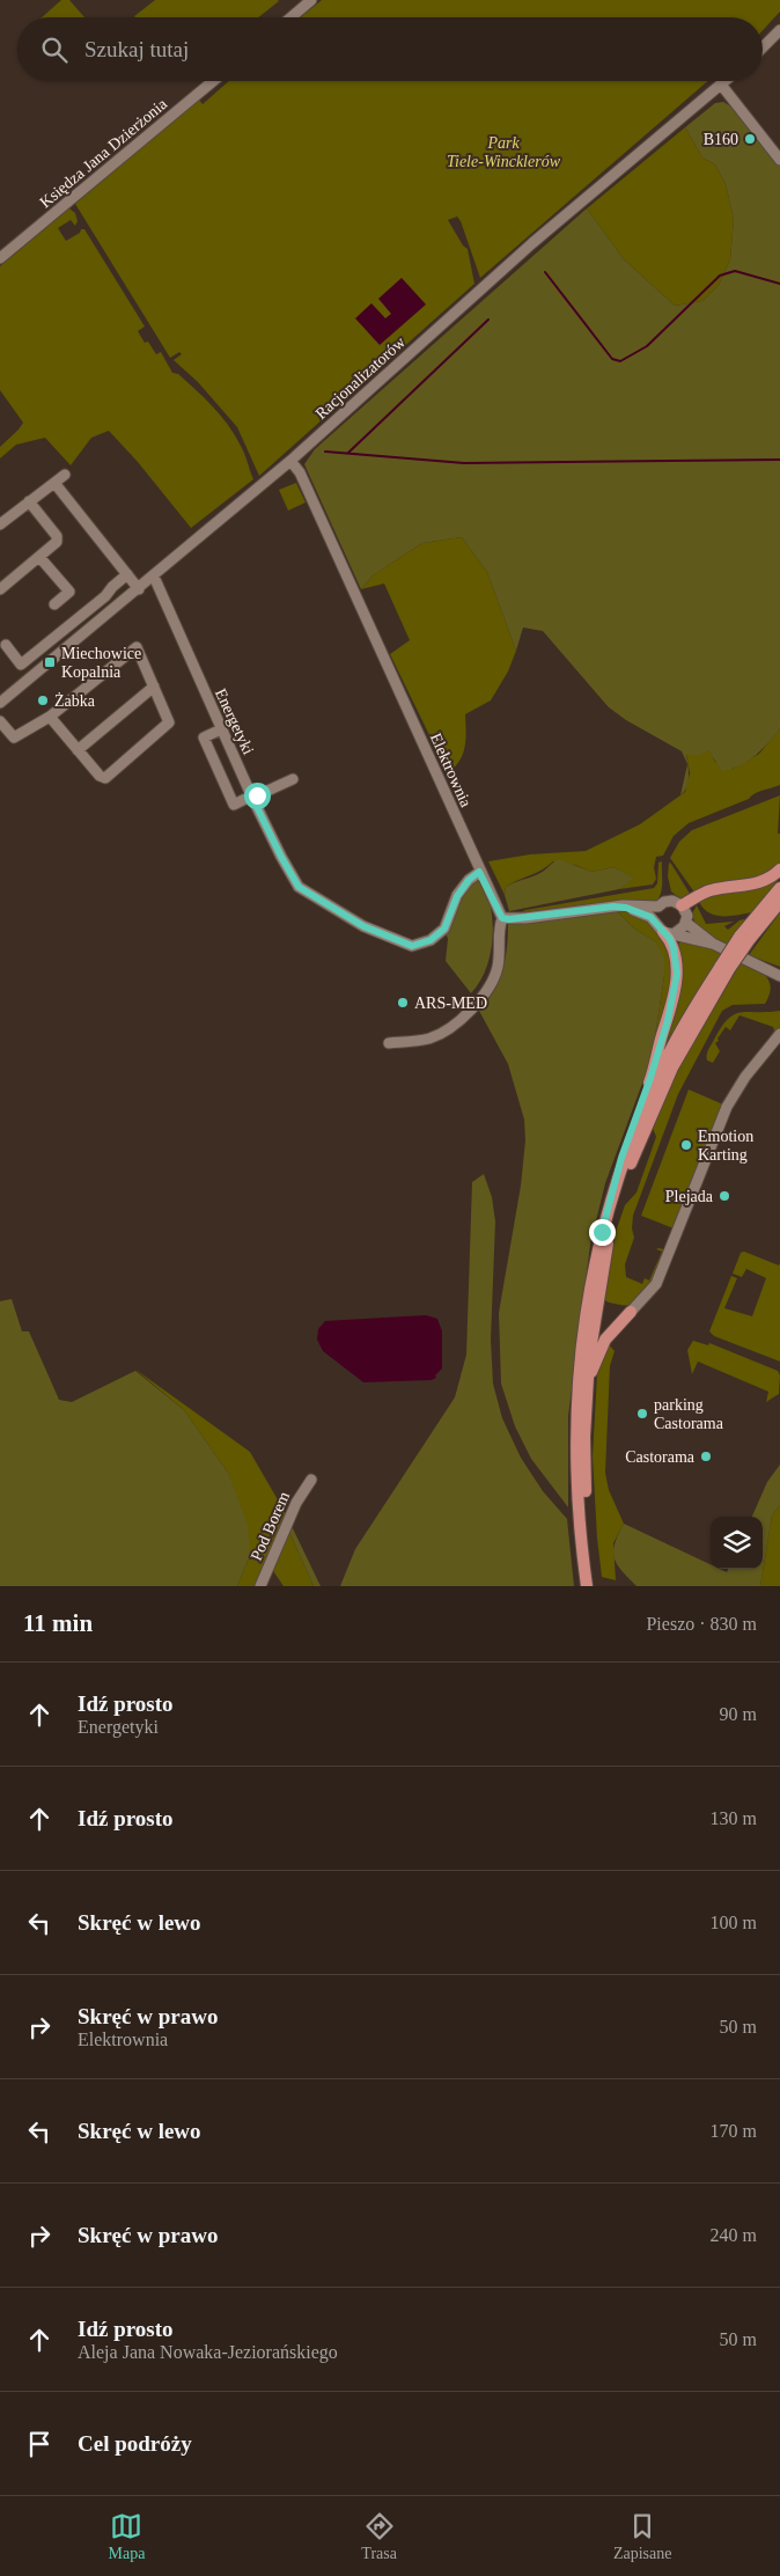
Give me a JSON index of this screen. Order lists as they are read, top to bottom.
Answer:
{
  "streets": {
    "street": [
      "Księdza Jana Dzierżonia",
      "Racjonalizatorów",
      "Energetyki",
      "Elektrownia",
      "Pod Borem"
    ]
  },
  "crossings": [
    ["Racjonalizatorów", "Energetyki"],
    ["Racjonalizatorów", "Elektrownia"],
    ["Energetyki", "Elektrownia"]
  ],
  "parks": ["Park Tiele-Wincklerów"],
  "places": {
    "other": [
      "B160",
      "Żabka",
      "ARS-MED",
      "Emotion Karting",
      "Plejada",
      "parking Castorama",
      "Castorama"
    ],
    "transit": ["Miechowice Kopalnia"]
  },
  "page": {
    "search": "Szukaj tutaj",
    "heading": ["11 min", "Pieszo · 830 m"],
    "list": [
      ["Idź prosto", "Energetyki", "90 m"],
      ["Idź prosto", "130 m"],
      ["Skręć w lewo", "100 m"],
      ["Skręć w prawo", "Elektrownia", "50 m"],
      ["Skręć w lewo", "170 m"],
      ["Skręć w prawo", "240 m"],
      ["Idź prosto", "Aleja Jana Nowaka-Jeziorańskiego", "50 m"],
      "Cel podróży"
    ],
    "nav": ["Mapa", "Trasa", "Zapisane"]
  }
}
